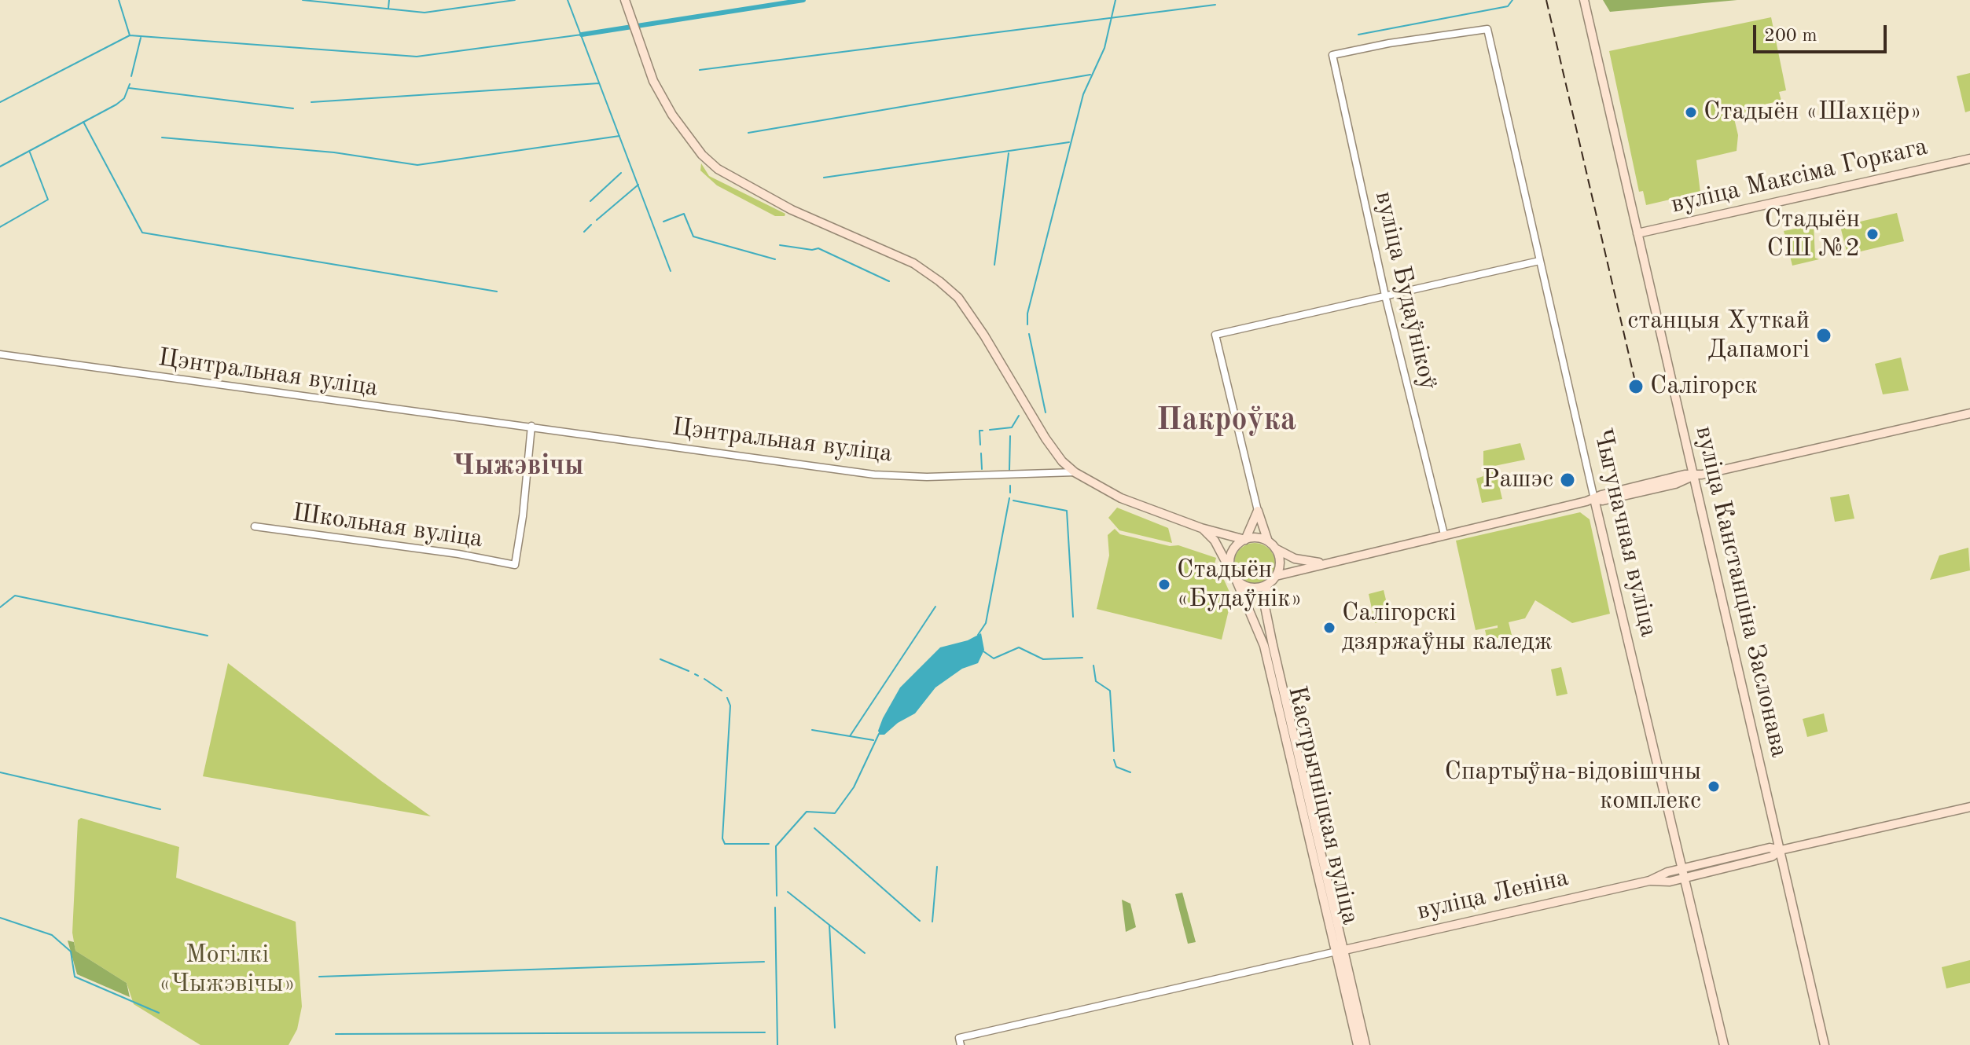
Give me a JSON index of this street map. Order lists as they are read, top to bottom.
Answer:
{
  "streets": {
    "main road": [
      "вуліца Максіма Горкага",
      "Чыгуначная вуліца",
      "вуліца Канстанціна Заслонава",
      "Кастрычніцкая вуліца",
      "вуліца Леніна"
    ],
    "street": ["вуліца Будаўнікоў", "Цэнтральная вуліца", "Школьная вуліца"]
  },
  "crossings": [
    ["вуліца Максіма Горкага", "вуліца Канстанціна Заслонава"],
    ["вуліца Будаўнікоў", "Чыгуначная вуліца"],
    ["Цэнтральная вуліца", "Школьная вуліца"],
    ["Чыгуначная вуліца", "вуліца Леніна"],
    ["вуліца Канстанціна Заслонава", "вуліца Леніна"],
    ["Кастрычніцкая вуліца", "вуліца Леніна"]
  ],
  "districts": ["Пакроўка", "Чыжэвічы"],
  "parks": ["Могілкі «Чыжэвічы»"],
  "places": [
    "Стадыён «Шахцёр»",
    "Стадыён СШ №2",
    "станцыя Хуткай Дапамогі",
    "Салігорск",
    "Рашэс",
    "Стадыён «Будаўнік»",
    "Салігорскі дзяржаўны каледж",
    "Спартыўна-відовішчны комплекс"
  ],
  "scale_bar": "200 m"
}
